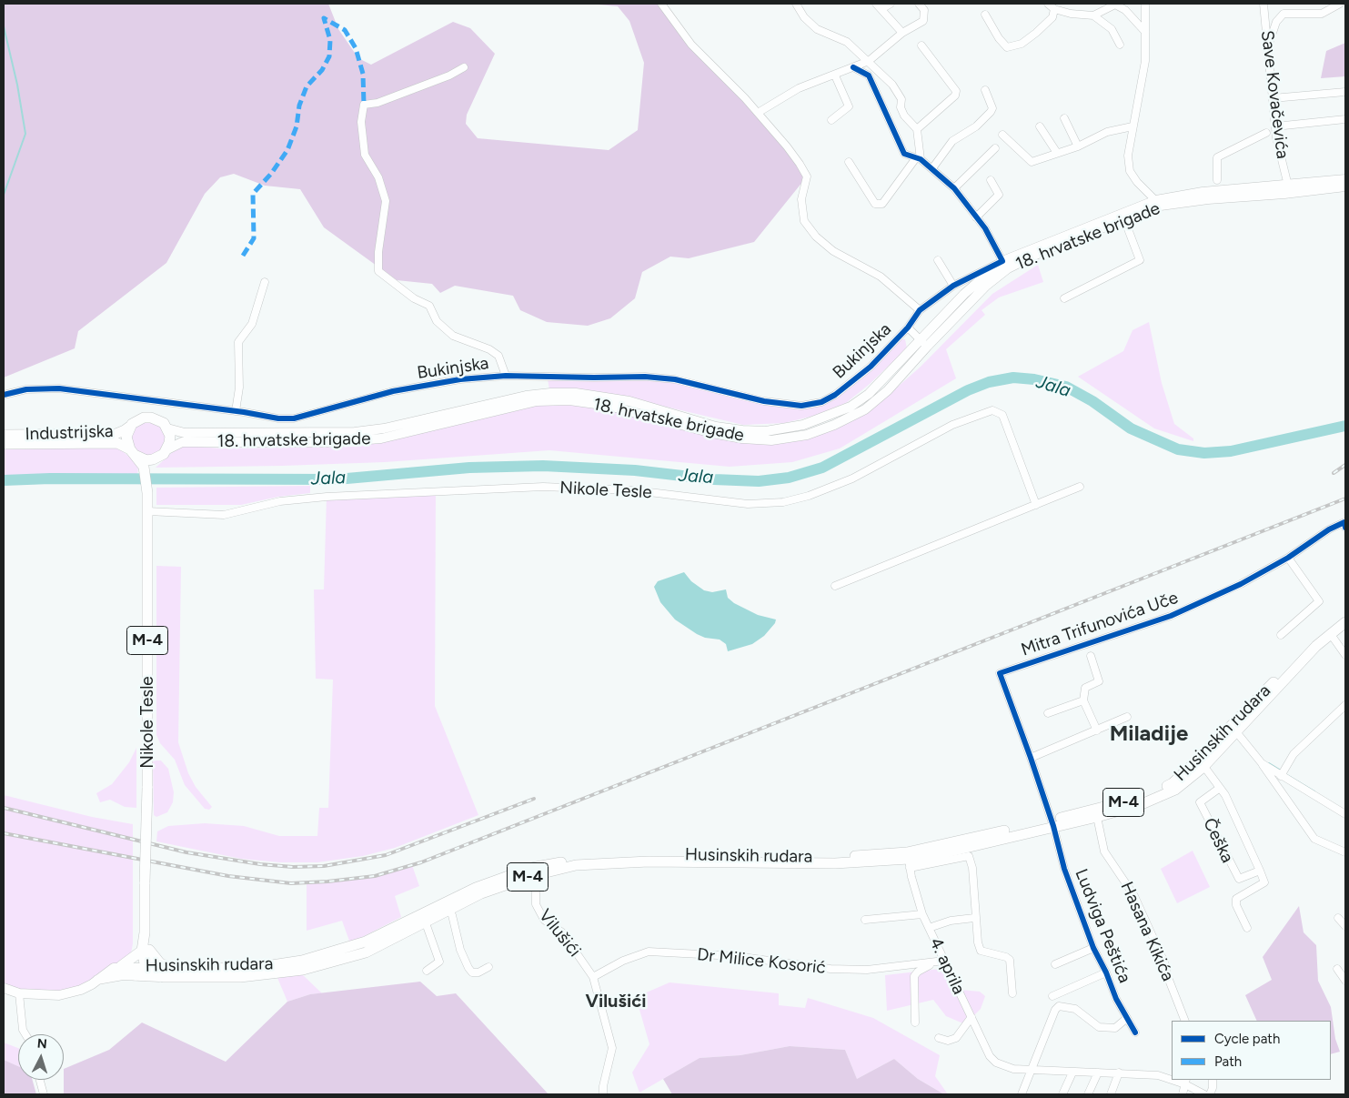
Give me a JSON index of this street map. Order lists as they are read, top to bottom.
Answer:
{
  "streets": {
    "main road": [
      "18. hrvatske brigade",
      "Industrijska",
      "Nikole Tesle",
      "M-4",
      "Husinskih rudara"
    ],
    "street": [
      "Save Kovačevića",
      "Bukinjska",
      "Mitra Trifunovića Uče",
      "Češka",
      "Ludviga Peštića",
      "Hasana Kikića",
      "Vilušići",
      "Dr Milice Kosorić",
      "4. aprila"
    ]
  },
  "crossings": [
    ["Save Kovačevića", "18. hrvatske brigade"],
    ["18. hrvatske brigade", "Bukinjska"],
    ["18. hrvatske brigade", "Industrijska"],
    ["18. hrvatske brigade", "Nikole Tesle"],
    ["18. hrvatske brigade", "M-4"],
    ["Industrijska", "Nikole Tesle"],
    ["Industrijska", "M-4"],
    ["Nikole Tesle", "M-4"],
    ["Mitra Trifunovića Uče", "Husinskih rudara"],
    ["Mitra Trifunovića Uče", "Ludviga Peštića"],
    ["M-4", "Husinskih rudara"],
    ["Husinskih rudara", "Češka"],
    ["Husinskih rudara", "Ludviga Peštića"],
    ["Husinskih rudara", "Hasana Kikića"],
    ["Husinskih rudara", "Vilušići"],
    ["Husinskih rudara", "4. aprila"],
    ["Vilušići", "Dr Milice Kosorić"],
    ["Dr Milice Kosorić", "4. aprila"]
  ],
  "districts": ["Miladije", "Vilušići"],
  "water": ["Jala"],
  "legend": ["Cycle path", "Path"],
  "north": "top"
}
